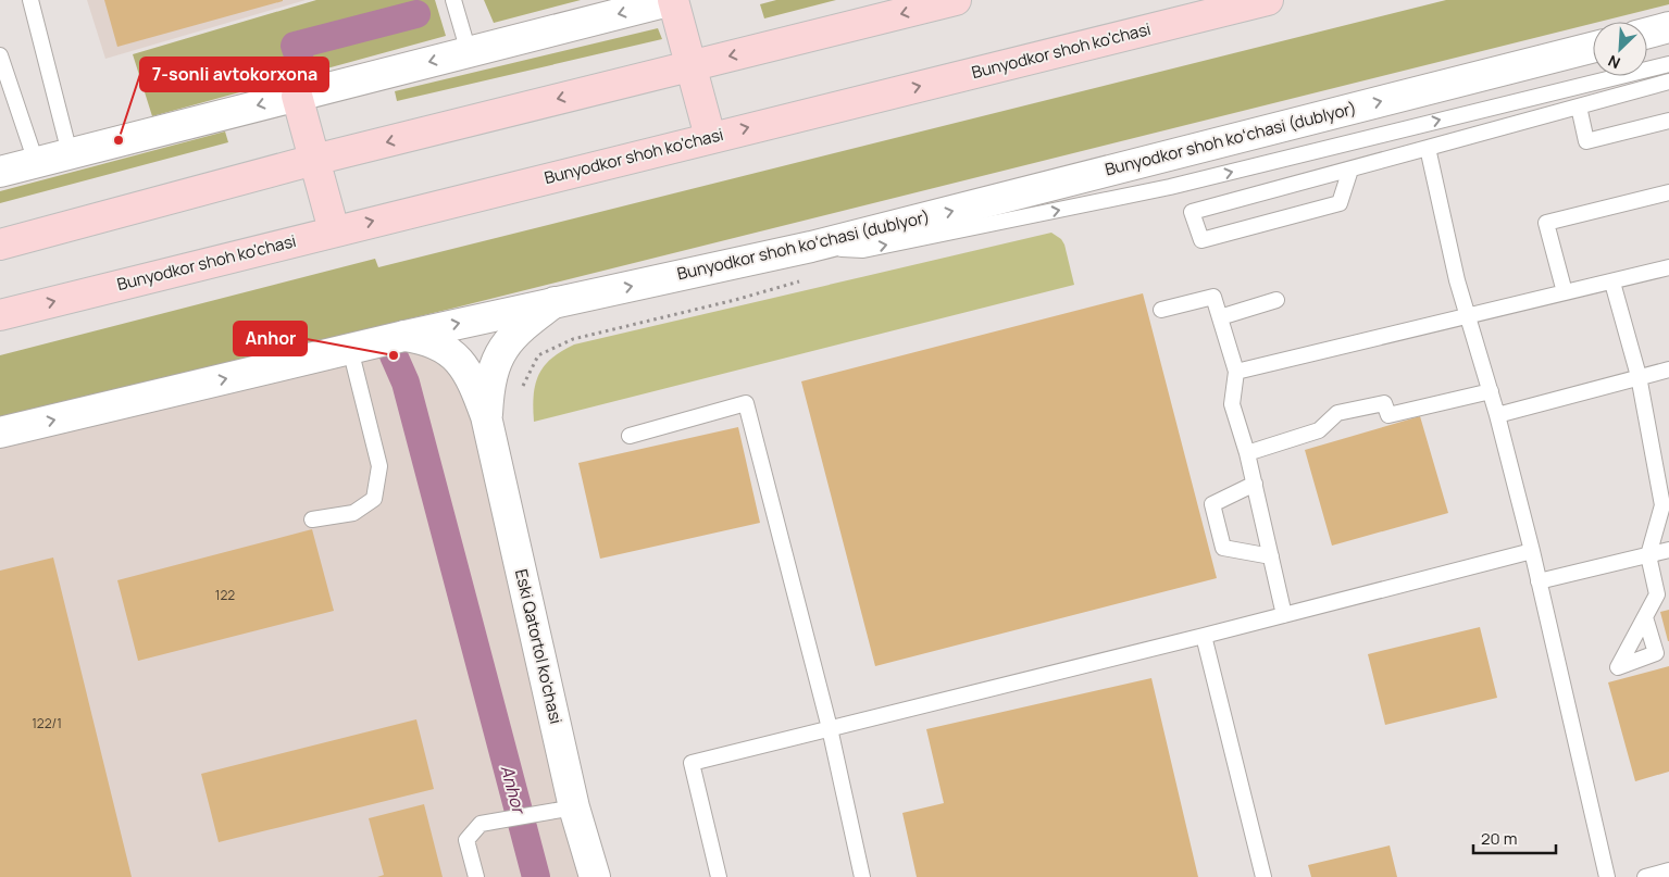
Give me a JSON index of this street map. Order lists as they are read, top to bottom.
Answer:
{
  "streets": {
    "main road": ["Bunyodkor shoh ko'chasi"],
    "street": ["Bunyodkor shoh koʻchasi (dublyor)", "Eski Qatortol ko'chasi"]
  },
  "crossings": [
    ["Bunyodkor shoh koʻchasi (dublyor)", "Eski Qatortol ko'chasi"]
  ],
  "water": ["Anhor"],
  "places": ["7-sonli avtokorxona", "Anhor"],
  "house_numbers": ["122", "122/1"],
  "scale_bar": "20 m",
  "north": "bottom left"
}
